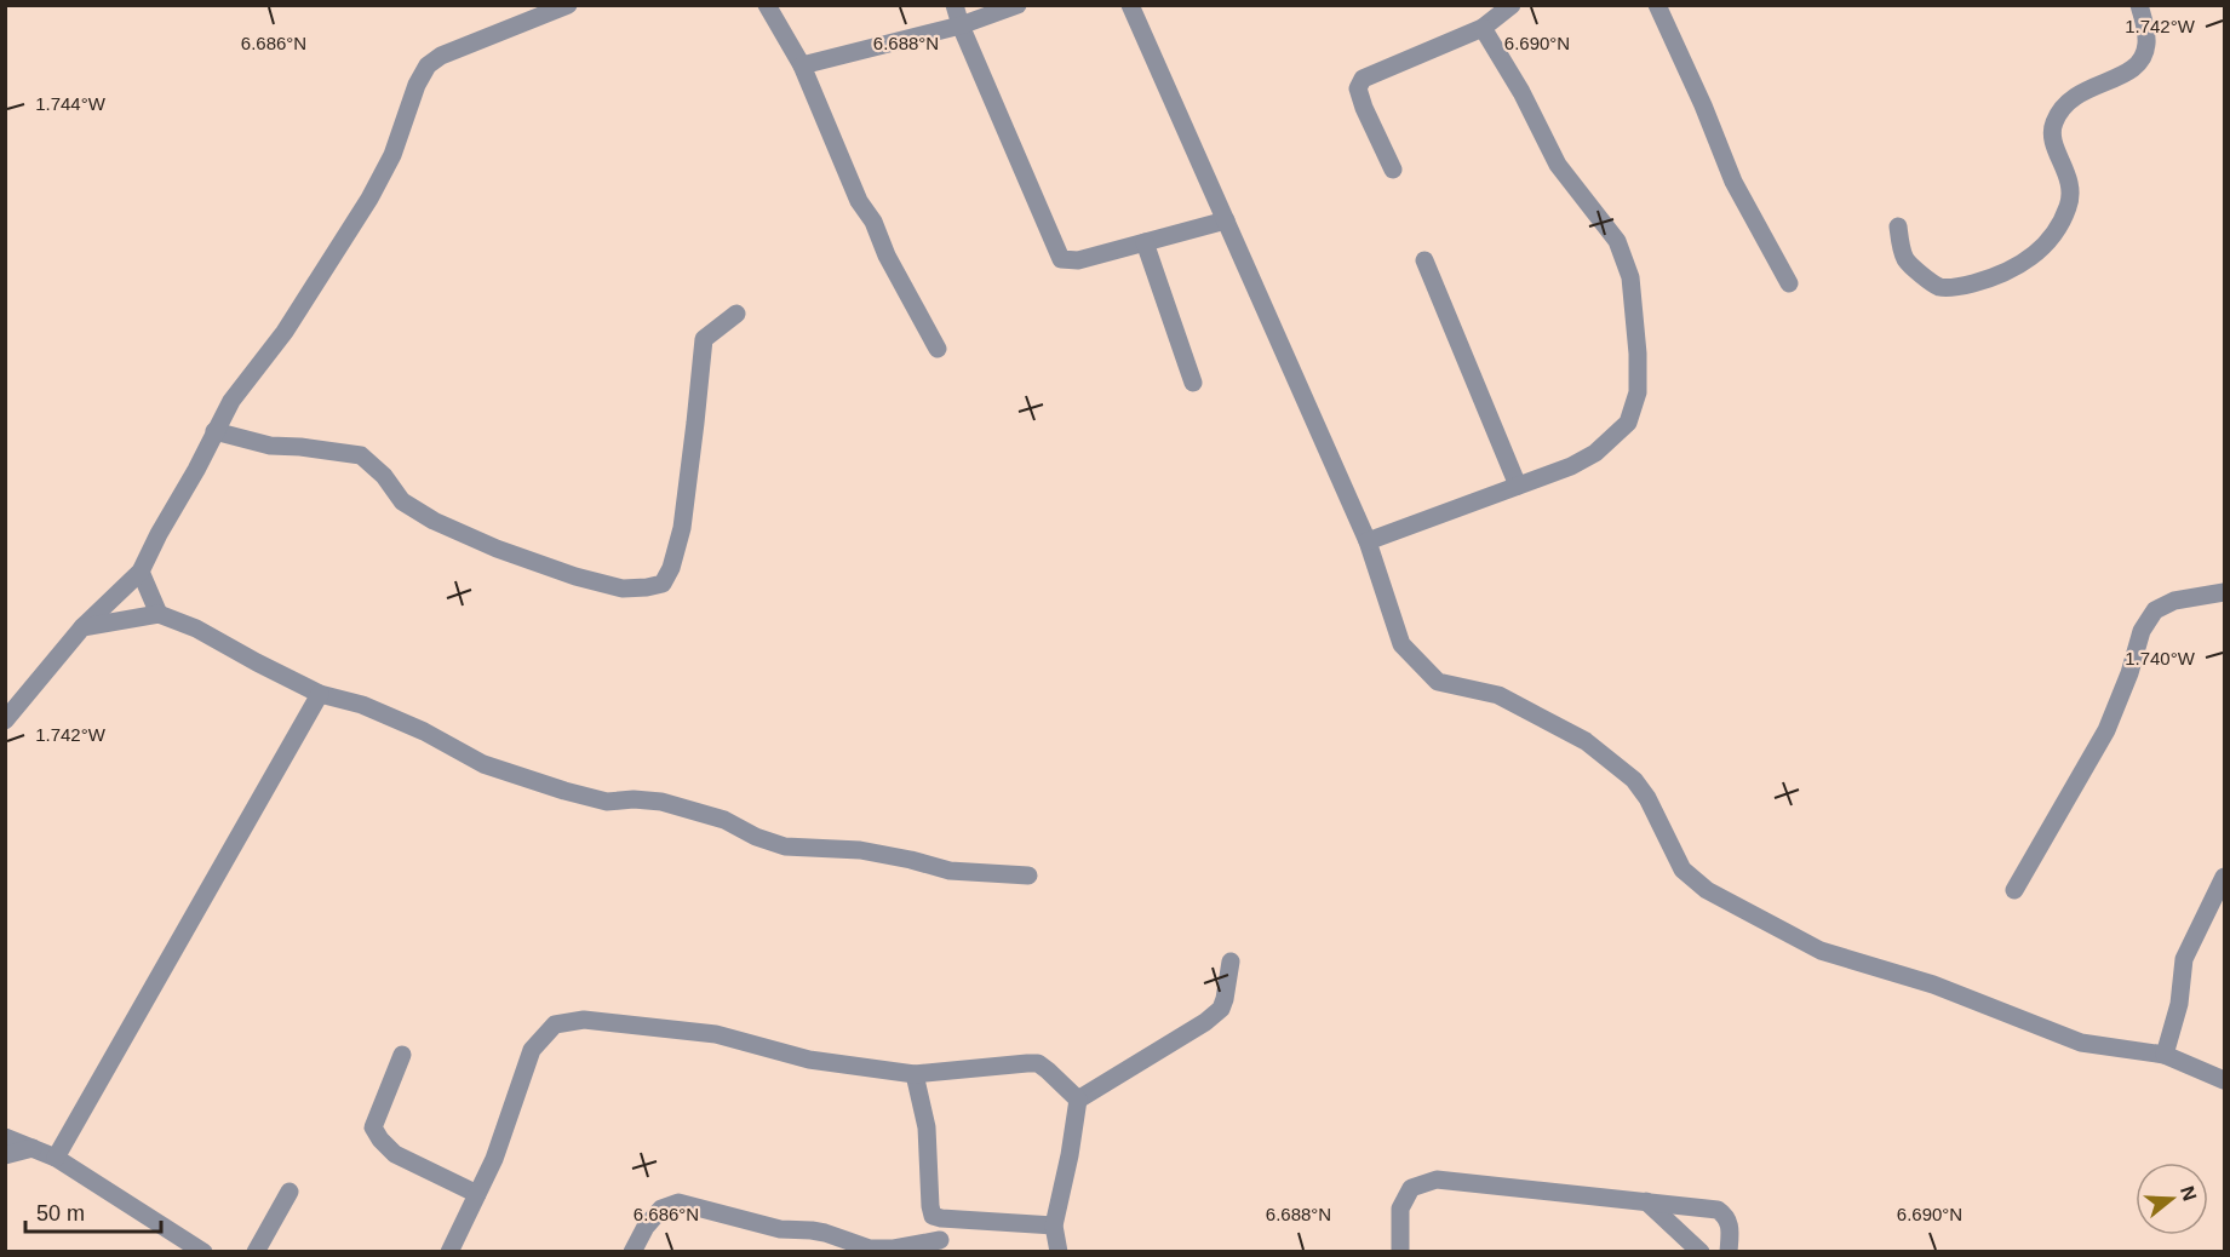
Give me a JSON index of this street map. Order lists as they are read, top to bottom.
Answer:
{
  "scale_bar": "50 m",
  "north": "right",
  "coordinates": [
    "1.742°W",
    "6.686°N",
    "6.688°N",
    "6.690°N",
    "1.744°W",
    "1.740°W"
  ]
}
